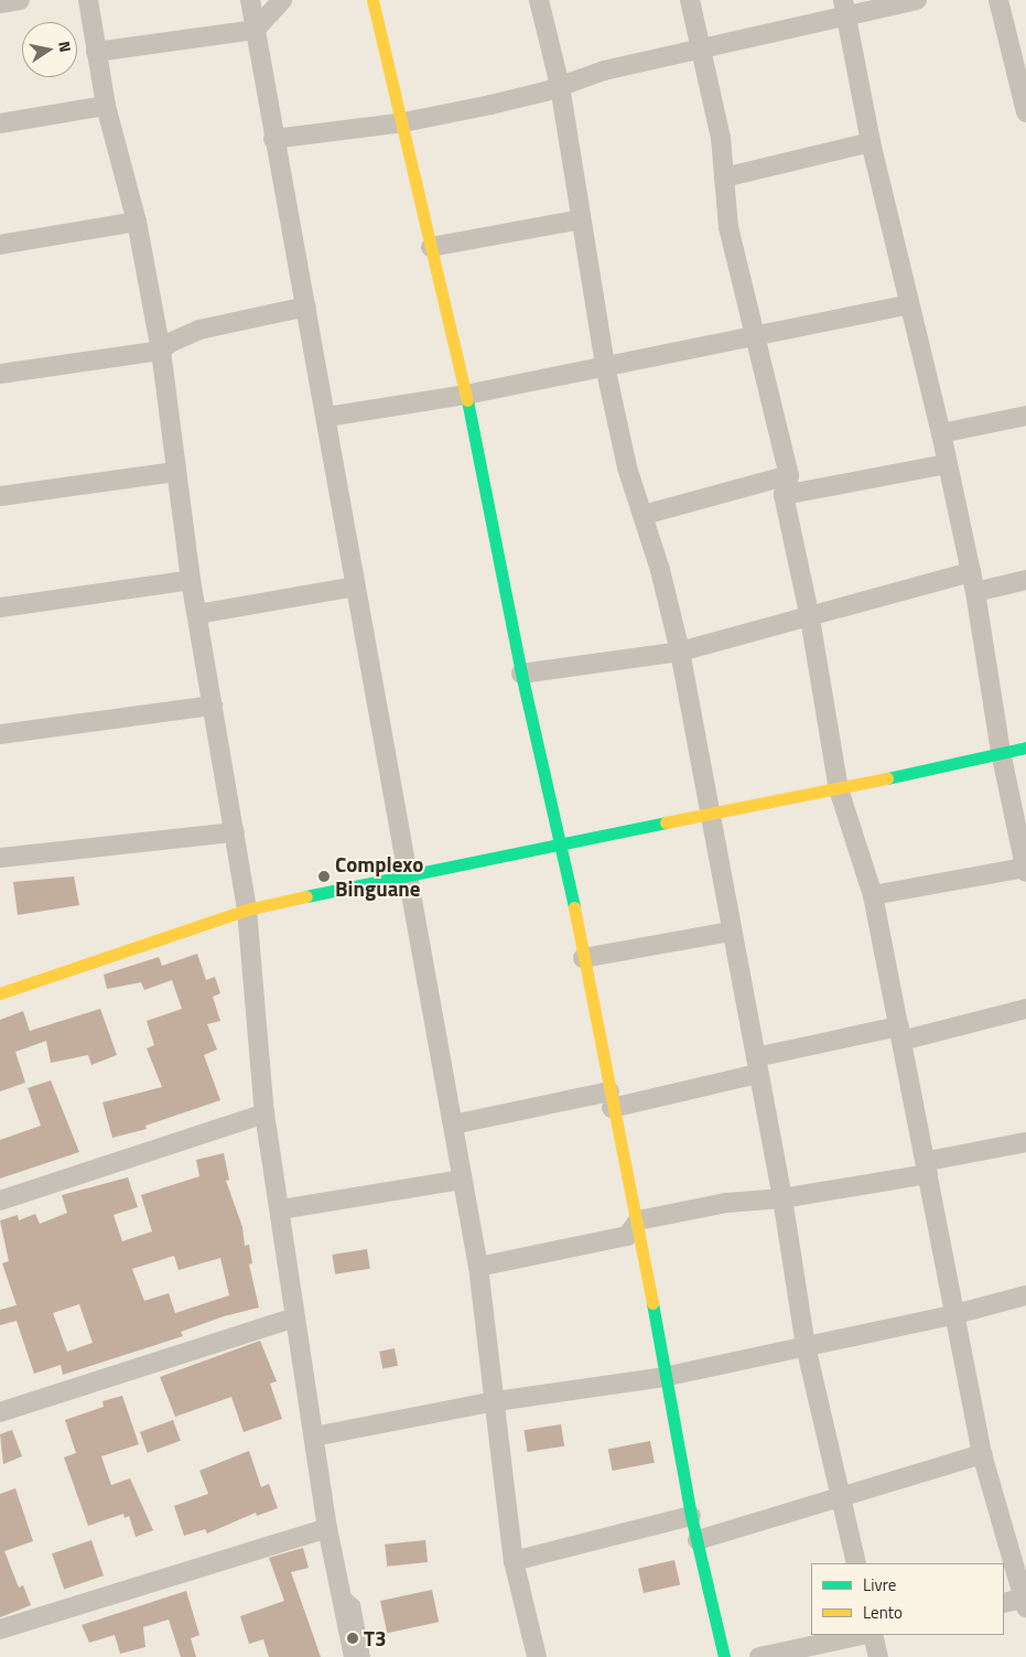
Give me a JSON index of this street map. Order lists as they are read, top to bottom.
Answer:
{
  "places": ["Complexo Binguane", "T3"],
  "legend": ["Livre", "Lento"],
  "north": "right"
}
